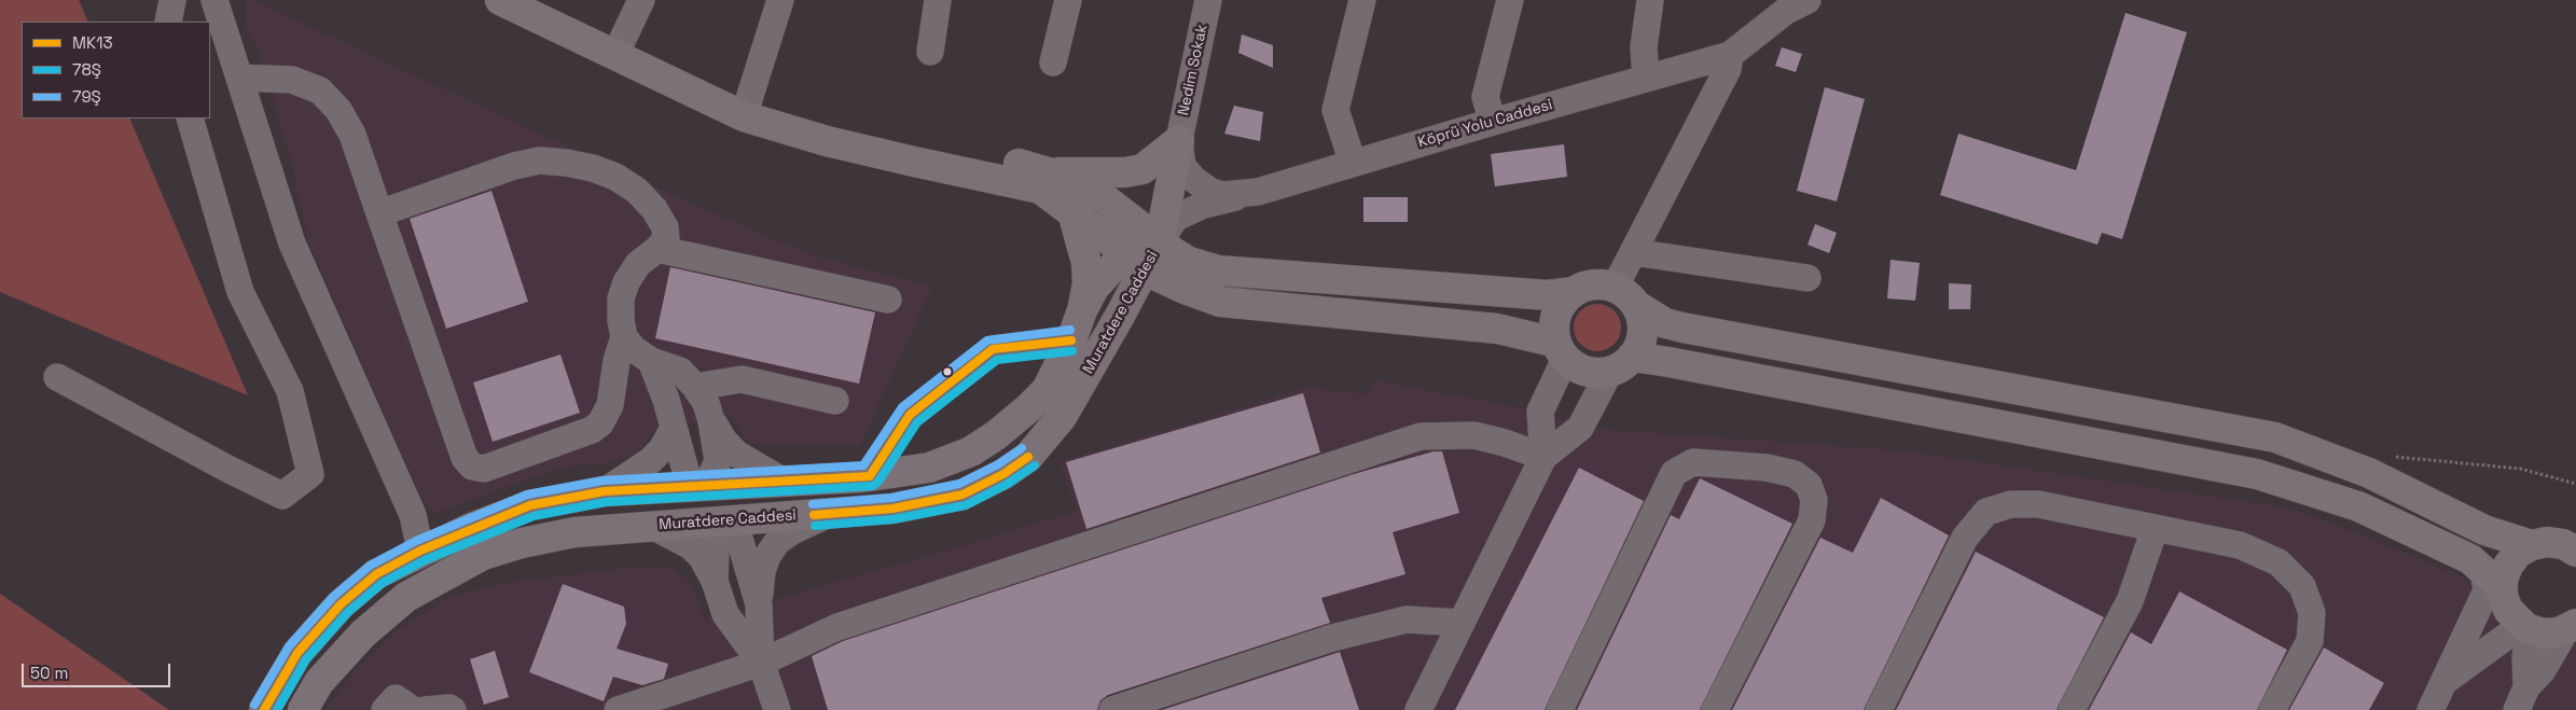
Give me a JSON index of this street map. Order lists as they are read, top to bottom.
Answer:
{
  "streets": {
    "main road": ["Muratdere Caddesi"],
    "street": ["Nedim Sokak", "Köprü Yolu Caddesi"]
  },
  "crossings": [
    ["Nedim Sokak", "Köprü Yolu Caddesi"]
  ],
  "lines": ["transit line 79Ş", "transit line MK13", "transit line 78Ş"],
  "legend": ["MK13", "78Ş", "79Ş"],
  "scale_bar": "50 m"
}
